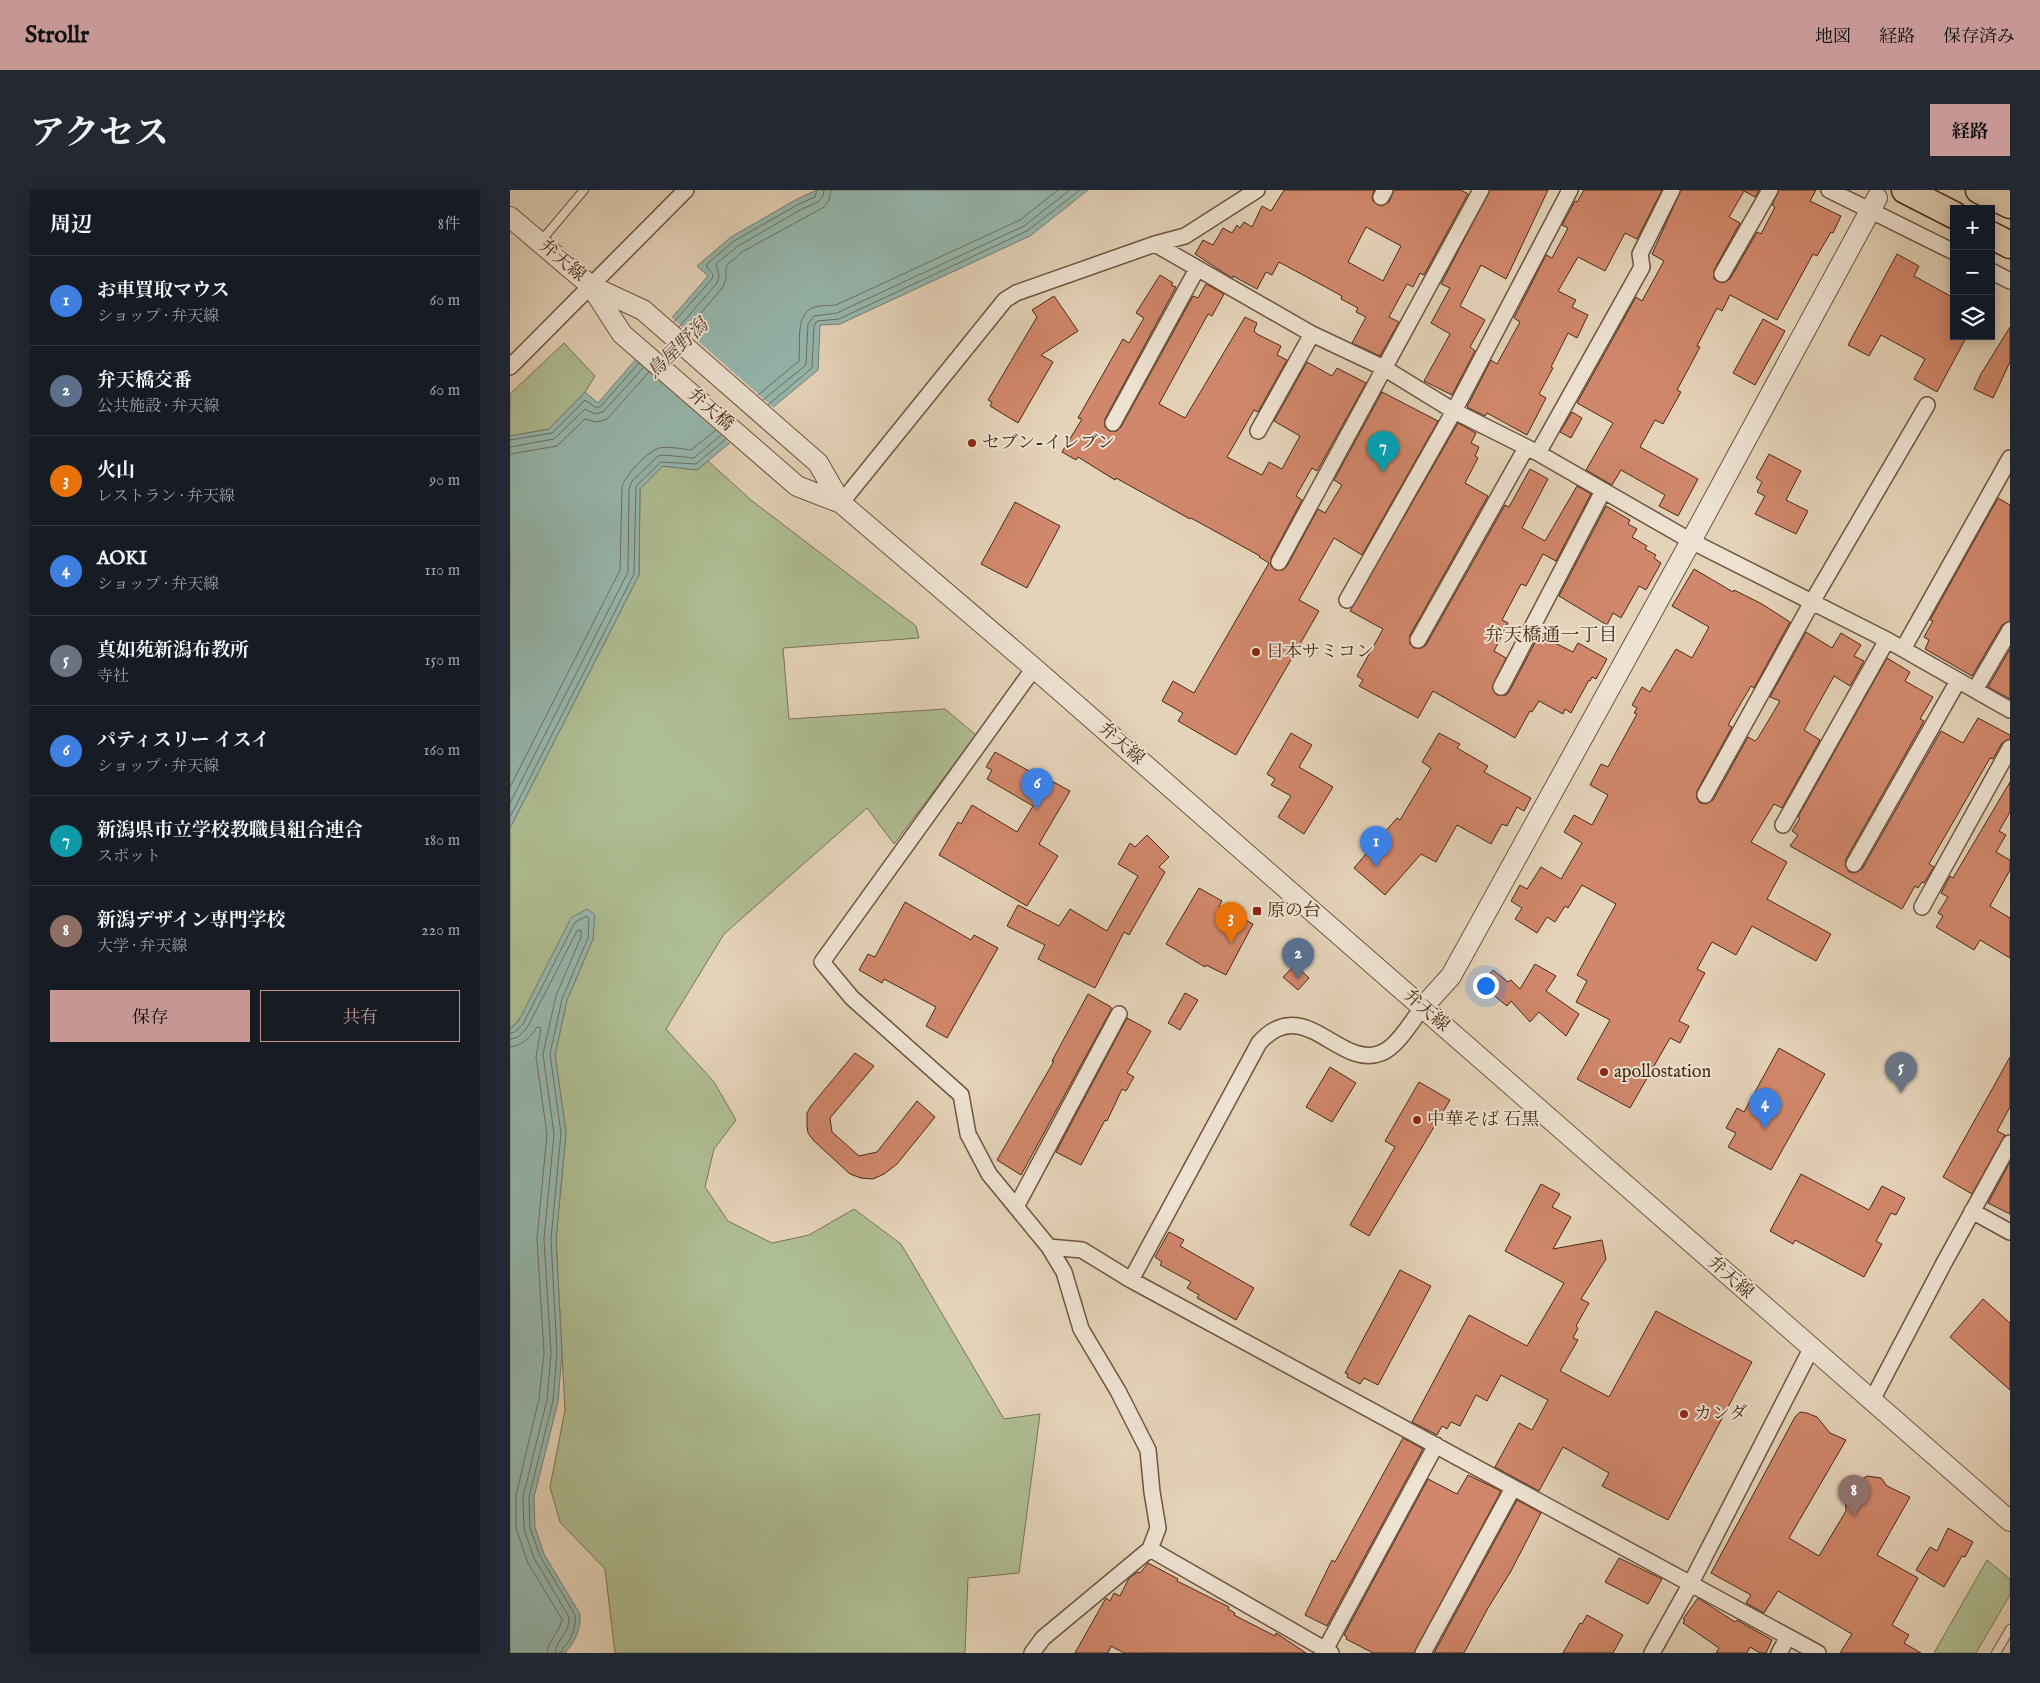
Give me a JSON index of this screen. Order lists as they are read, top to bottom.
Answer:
{
  "streets": {
    "street": ["弁天線", "弁天橋"]
  },
  "crossings": [
    ["弁天線", "弁天橋"]
  ],
  "districts": ["弁天橋通一丁目"],
  "water": ["鳥屋野潟"],
  "places": {
    "other": [
      "セブン-イレブン",
      "日本サミコン",
      "apollostation",
      "中華そば 石黒",
      "カンダ"
    ],
    "transit": ["原の台"]
  },
  "page": {
    "header": "Strollr",
    "nav": ["地図", "経路", "保存済み"],
    "title": "アクセス",
    "buttons": [
      "経路",
      ["保存", "共有"]
    ],
    "heading": ["周辺", "8件"],
    "map_buttons": ["+", "−"],
    "list": [
      {
        "mark": "1",
        "name": "お車買取マウス",
        "note": "ショップ · 弁天線",
        "value": "60 m"
      },
      {
        "mark": "2",
        "name": "弁天橋交番",
        "note": "公共施設 · 弁天線",
        "value": "60 m"
      },
      {
        "mark": "3",
        "name": "火山",
        "note": "レストラン · 弁天線",
        "value": "90 m"
      },
      {
        "mark": "4",
        "name": "AOKI",
        "note": "ショップ · 弁天線",
        "value": "110 m"
      },
      {
        "mark": "5",
        "name": "真如苑新潟布教所",
        "note": "寺社",
        "value": "150 m"
      },
      {
        "mark": "6",
        "name": "パティスリー イスイ",
        "note": "ショップ · 弁天線",
        "value": "160 m"
      },
      {
        "mark": "7",
        "name": "新潟県市立学校教職員組合連合",
        "note": "スポット",
        "value": "180 m"
      },
      {
        "mark": "8",
        "name": "新潟デザイン専門学校",
        "note": "大学 · 弁天線",
        "value": "220 m"
      }
    ],
    "pins": [
      "7",
      "6",
      "1",
      "3",
      "2",
      "5",
      "4",
      "8"
    ]
  }
}
